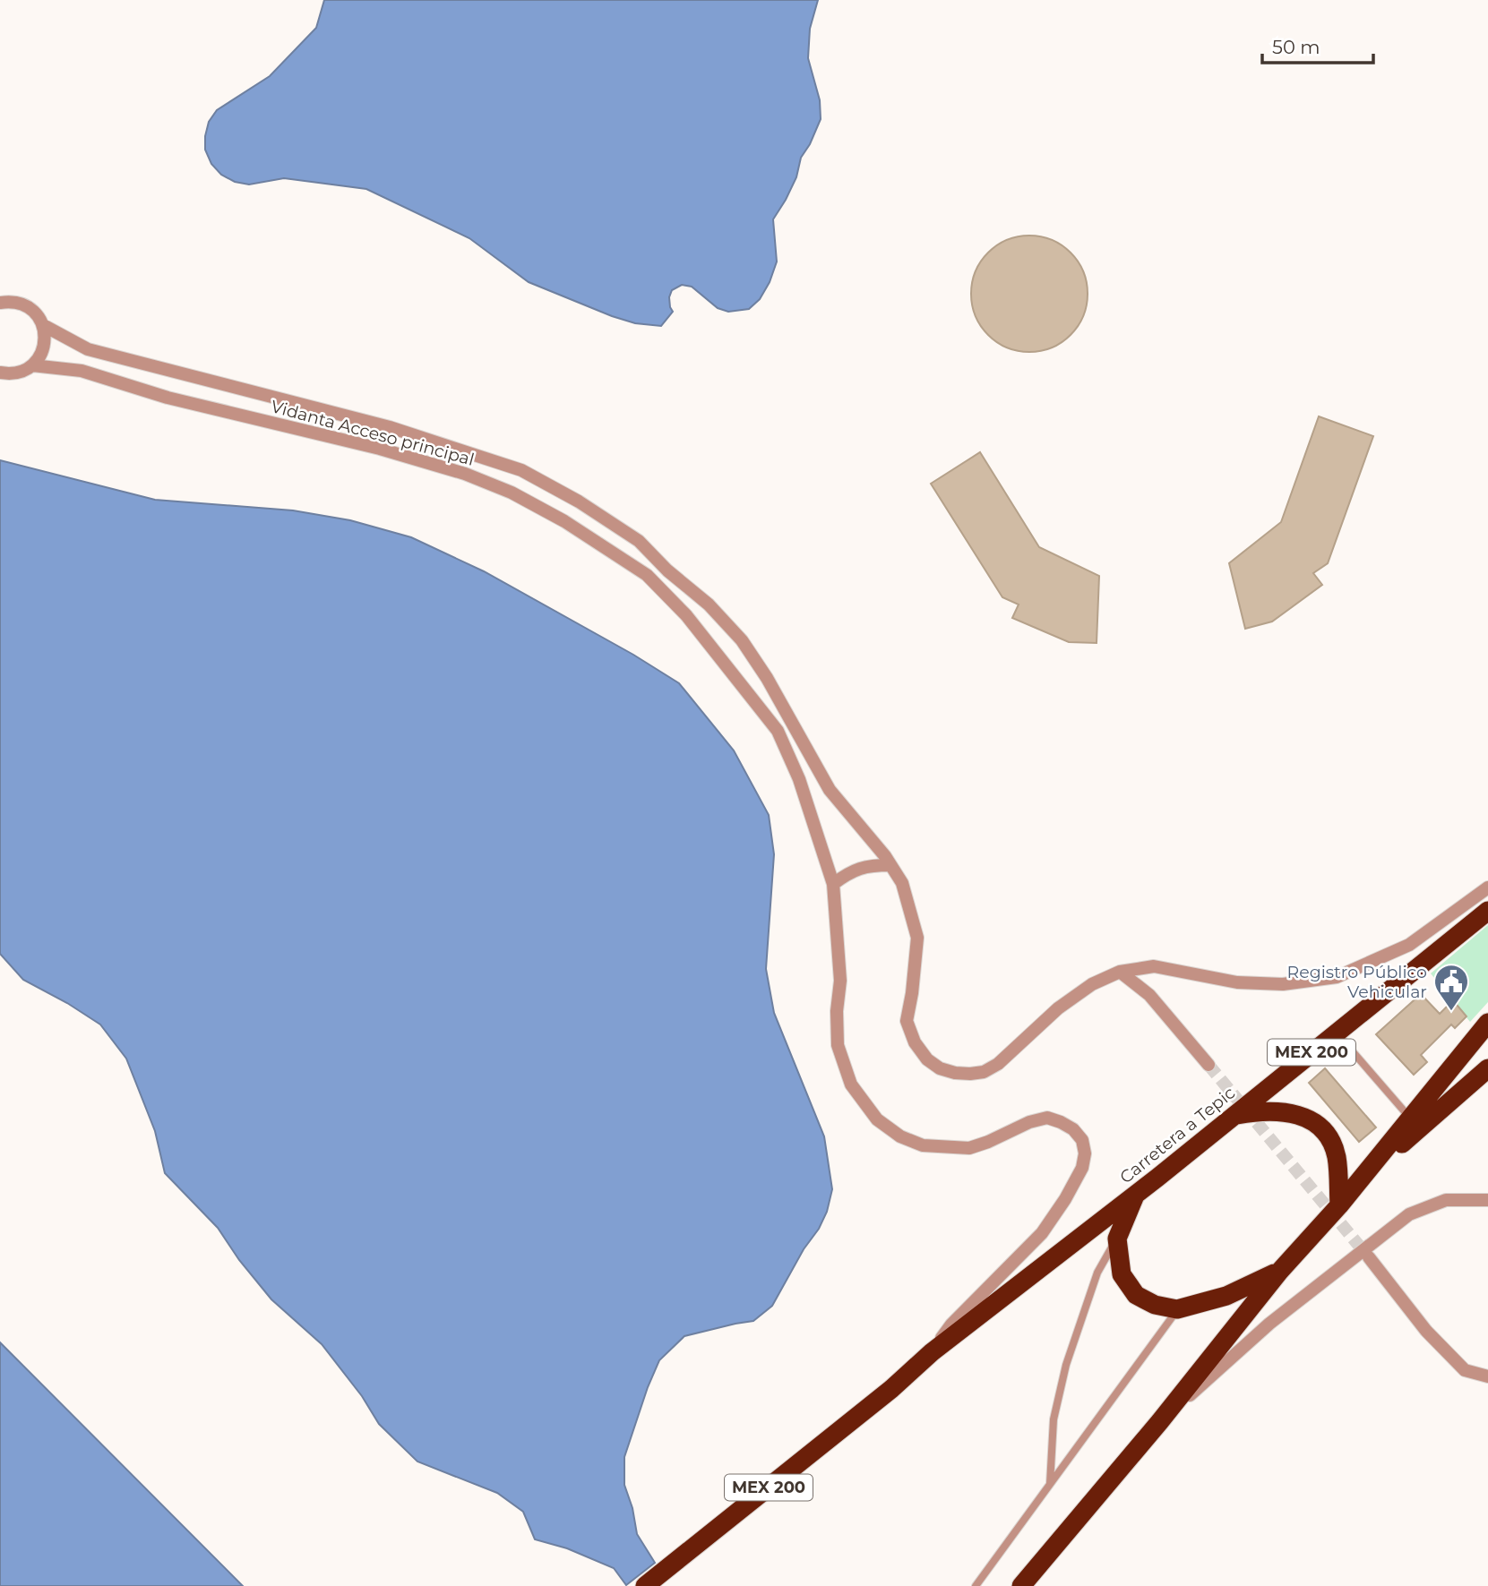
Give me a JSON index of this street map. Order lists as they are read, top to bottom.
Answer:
{
  "streets": {
    "highway": ["MEX 200", "Carretera a Tepic"],
    "street": ["Vidanta Acceso principal"]
  },
  "crossings": [
    ["Vidanta Acceso principal", "Carretera a Tepic"]
  ],
  "places": {
    "public building": ["Registro Público Vehicular"]
  },
  "scale_bar": "50 m"
}
